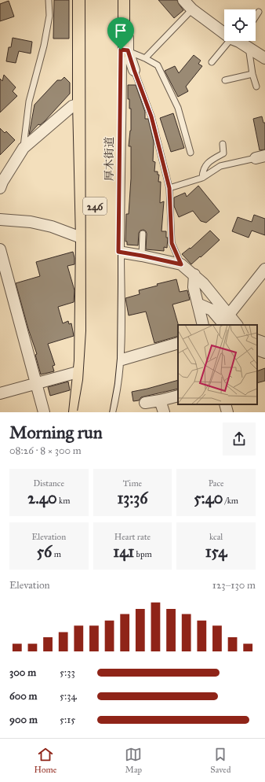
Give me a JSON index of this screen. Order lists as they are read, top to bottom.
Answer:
{
  "streets": {
    "highway": ["厚木街道", "246"]
  },
  "page": {
    "heading": ["Morning run", "08:26 · 8 × 300 m"],
    "stats": [
      ["Distance", "2.40 km"],
      ["Time", "13:36"],
      ["Pace", "5:40 /km"],
      ["Elevation", "56 m"],
      ["Heart rate", "141 bpm"],
      ["kcal", "154"]
    ],
    "chart": ["Elevation", "123–130 m"],
    "list": [
      {
        "name": "300 m",
        "note": "5:33"
      },
      {
        "name": "600 m",
        "note": "5:34"
      },
      {
        "name": "900 m",
        "note": "5:15"
      }
    ],
    "tabs": ["Home", "Map", "Saved"]
  }
}
